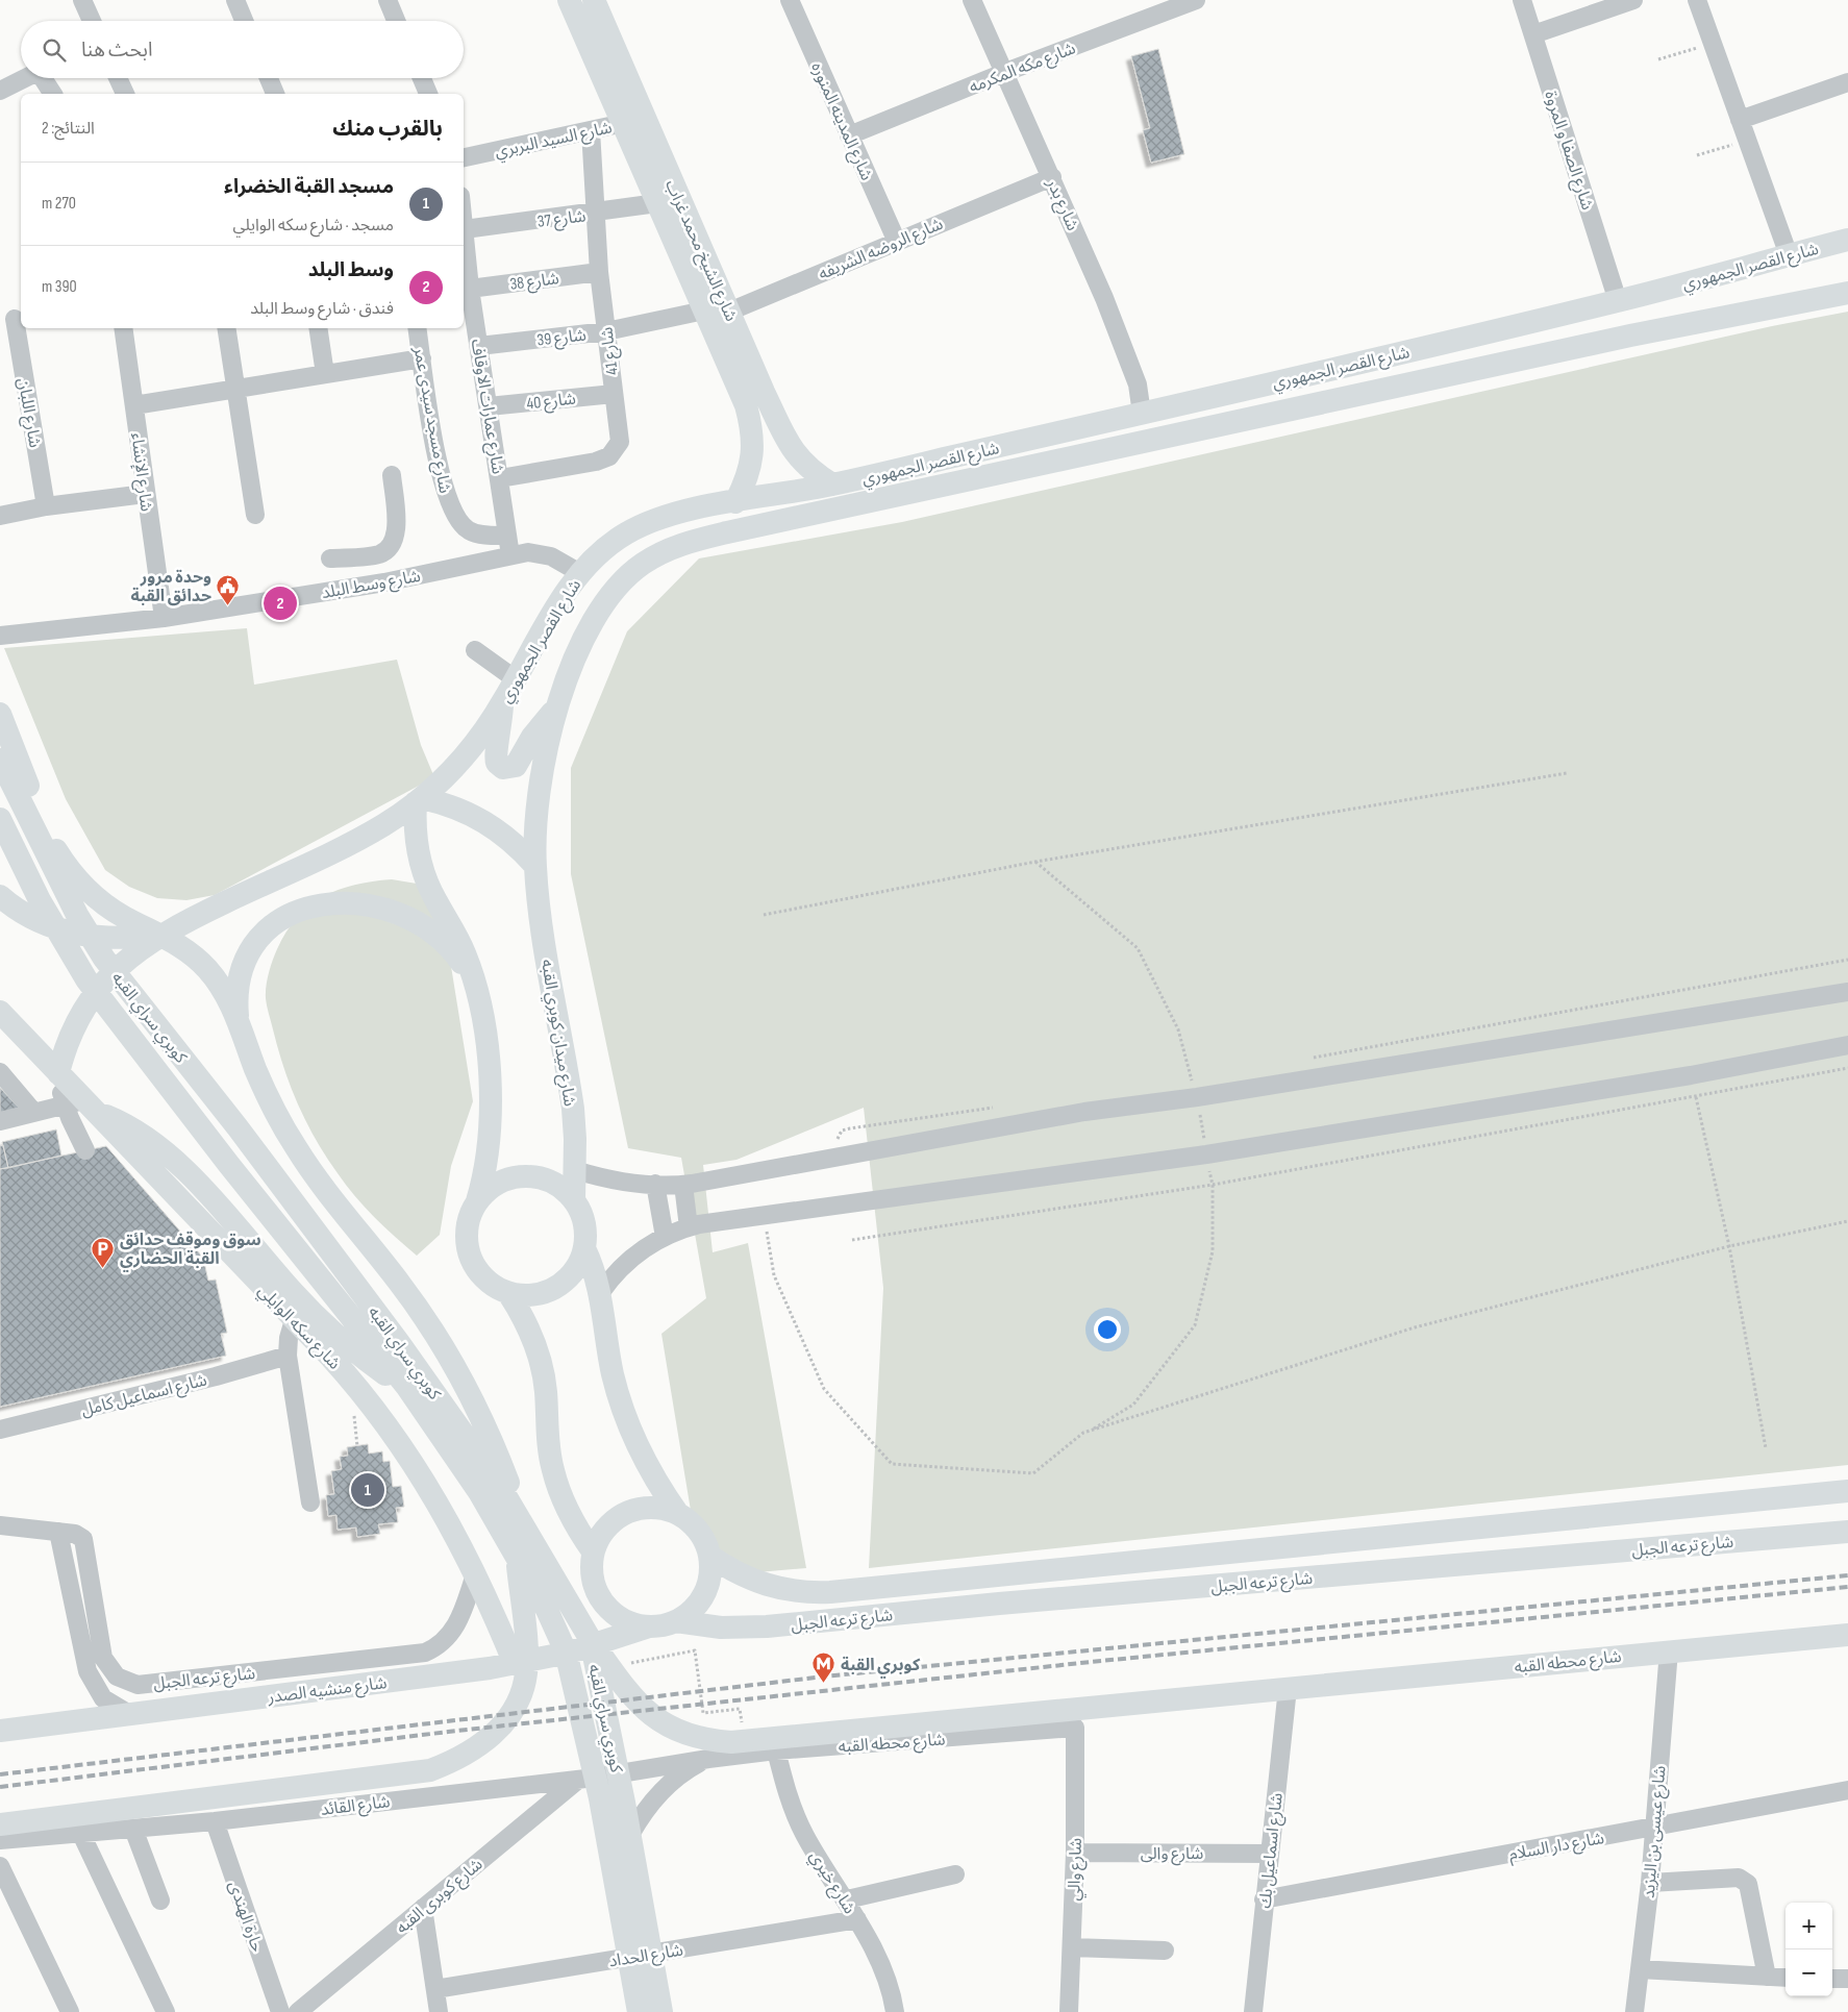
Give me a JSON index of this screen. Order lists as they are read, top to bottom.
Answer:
{
  "streets": {
    "main road": [
      "شارع الشيخ محمد غراب",
      "شارع القصر الجمهوري",
      "كوبري سراي القبه",
      "شارع ميدان كوبري القبه",
      "شارع سكه الوايلي",
      "شارع ترعه الجبل",
      "شارع محطه القبه",
      "شارع منشيه الصدر"
    ],
    "street": [
      "شارع مكه المكرمه",
      "شارع المدينه المنوره",
      "شارع السيد البربري",
      "شارع الصفا و المروة",
      "شارع بدر",
      "شارع 37",
      "شارع الروضه الشريفه",
      "شارع 38",
      "شارع 39",
      "شارع 41",
      "شارع 40",
      "شارع عمارات الاوقاف",
      "شارع اللبان",
      "شارع مسجد سيدى عمر",
      "شارع الإنشاء",
      "شارع وسط البلد",
      "شارع اسماعيل كامل",
      "شارع القائد",
      "شارع عيسى بن اليزيد",
      "شارع دار السلام",
      "شارع اسماعيل بك",
      "شارع والى",
      "شارع والي",
      "شارع خيري",
      "شارع كوبرى القبه",
      "حارة الهندى",
      "شارع الحداد"
    ]
  },
  "crossings": [
    ["شارع مكه المكرمه", "شارع المدينه المنوره"],
    ["شارع مكه المكرمه", "شارع بدر"],
    ["شارع المدينه المنوره", "شارع الروضه الشريفه"],
    ["شارع السيد البربري", "شارع الشيخ محمد غراب"],
    ["شارع السيد البربري", "شارع 41"],
    ["شارع الصفا و المروة", "شارع القصر الجمهوري"],
    ["شارع بدر", "شارع الروضه الشريفه"],
    ["شارع بدر", "شارع القصر الجمهوري"],
    ["شارع 37", "شارع الشيخ محمد غراب"],
    ["شارع 37", "شارع 41"],
    ["شارع 37", "شارع عمارات الاوقاف"],
    ["شارع الروضه الشريفه", "شارع الشيخ محمد غراب"],
    ["شارع الروضه الشريفه", "شارع 39"],
    ["شارع الشيخ محمد غراب", "شارع القصر الجمهوري"],
    ["شارع الشيخ محمد غراب", "شارع 39"],
    ["شارع القصر الجمهوري", "شارع وسط البلد"],
    ["شارع القصر الجمهوري", "شارع ميدان كوبري القبه"],
    ["شارع القصر الجمهوري", "شارع سكه الوايلي"],
    ["شارع 38", "شارع 41"],
    ["شارع 38", "شارع عمارات الاوقاف"],
    ["شارع 39", "شارع 41"],
    ["شارع 39", "شارع عمارات الاوقاف"],
    ["شارع 41", "شارع 40"],
    ["شارع 41", "شارع عمارات الاوقاف"],
    ["شارع 40", "شارع عمارات الاوقاف"],
    ["شارع عمارات الاوقاف", "شارع مسجد سيدى عمر"],
    ["شارع عمارات الاوقاف", "شارع وسط البلد"],
    ["شارع الإنشاء", "شارع وسط البلد"],
    ["كوبري سراي القبه", "شارع محطه القبه"],
    ["شارع سكه الوايلي", "شارع ترعه الجبل"],
    ["شارع سكه الوايلي", "شارع منشيه الصدر"],
    ["شارع ترعه الجبل", "شارع منشيه الصدر"],
    ["شارع محطه القبه", "شارع القائد"],
    ["شارع محطه القبه", "شارع عيسى بن اليزيد"],
    ["شارع محطه القبه", "شارع اسماعيل بك"],
    ["شارع محطه القبه", "شارع والي"],
    ["شارع محطه القبه", "شارع خيري"],
    ["شارع القائد", "شارع كوبرى القبه"],
    ["شارع القائد", "حارة الهندى"],
    ["شارع عيسى بن اليزيد", "شارع دار السلام"],
    ["شارع دار السلام", "شارع اسماعيل بك"],
    ["شارع اسماعيل بك", "شارع والى"],
    ["شارع والى", "شارع والي"],
    ["شارع خيري", "شارع الحداد"]
  ],
  "places": {
    "public building": ["وحدة مرور حدائق القبة"],
    "parking": ["سوق وموقف حدائق القبة الحضاري"],
    "metro station": ["كوبري القبة"]
  },
  "page": {
    "search": "ابحث هنا",
    "heading": ["بالقرب منك", "النتائج: 2"],
    "list": [
      {
        "mark": "1",
        "name": "مسجد القبة الخضراء",
        "note": "مسجد · شارع سكه الوايلي",
        "value": "270 m"
      },
      {
        "mark": "2",
        "name": "وسط البلد",
        "note": "فندق · شارع وسط البلد",
        "value": "390 m"
      }
    ],
    "pins": ["2", "1"],
    "map_buttons": ["+", "−"]
  }
}
